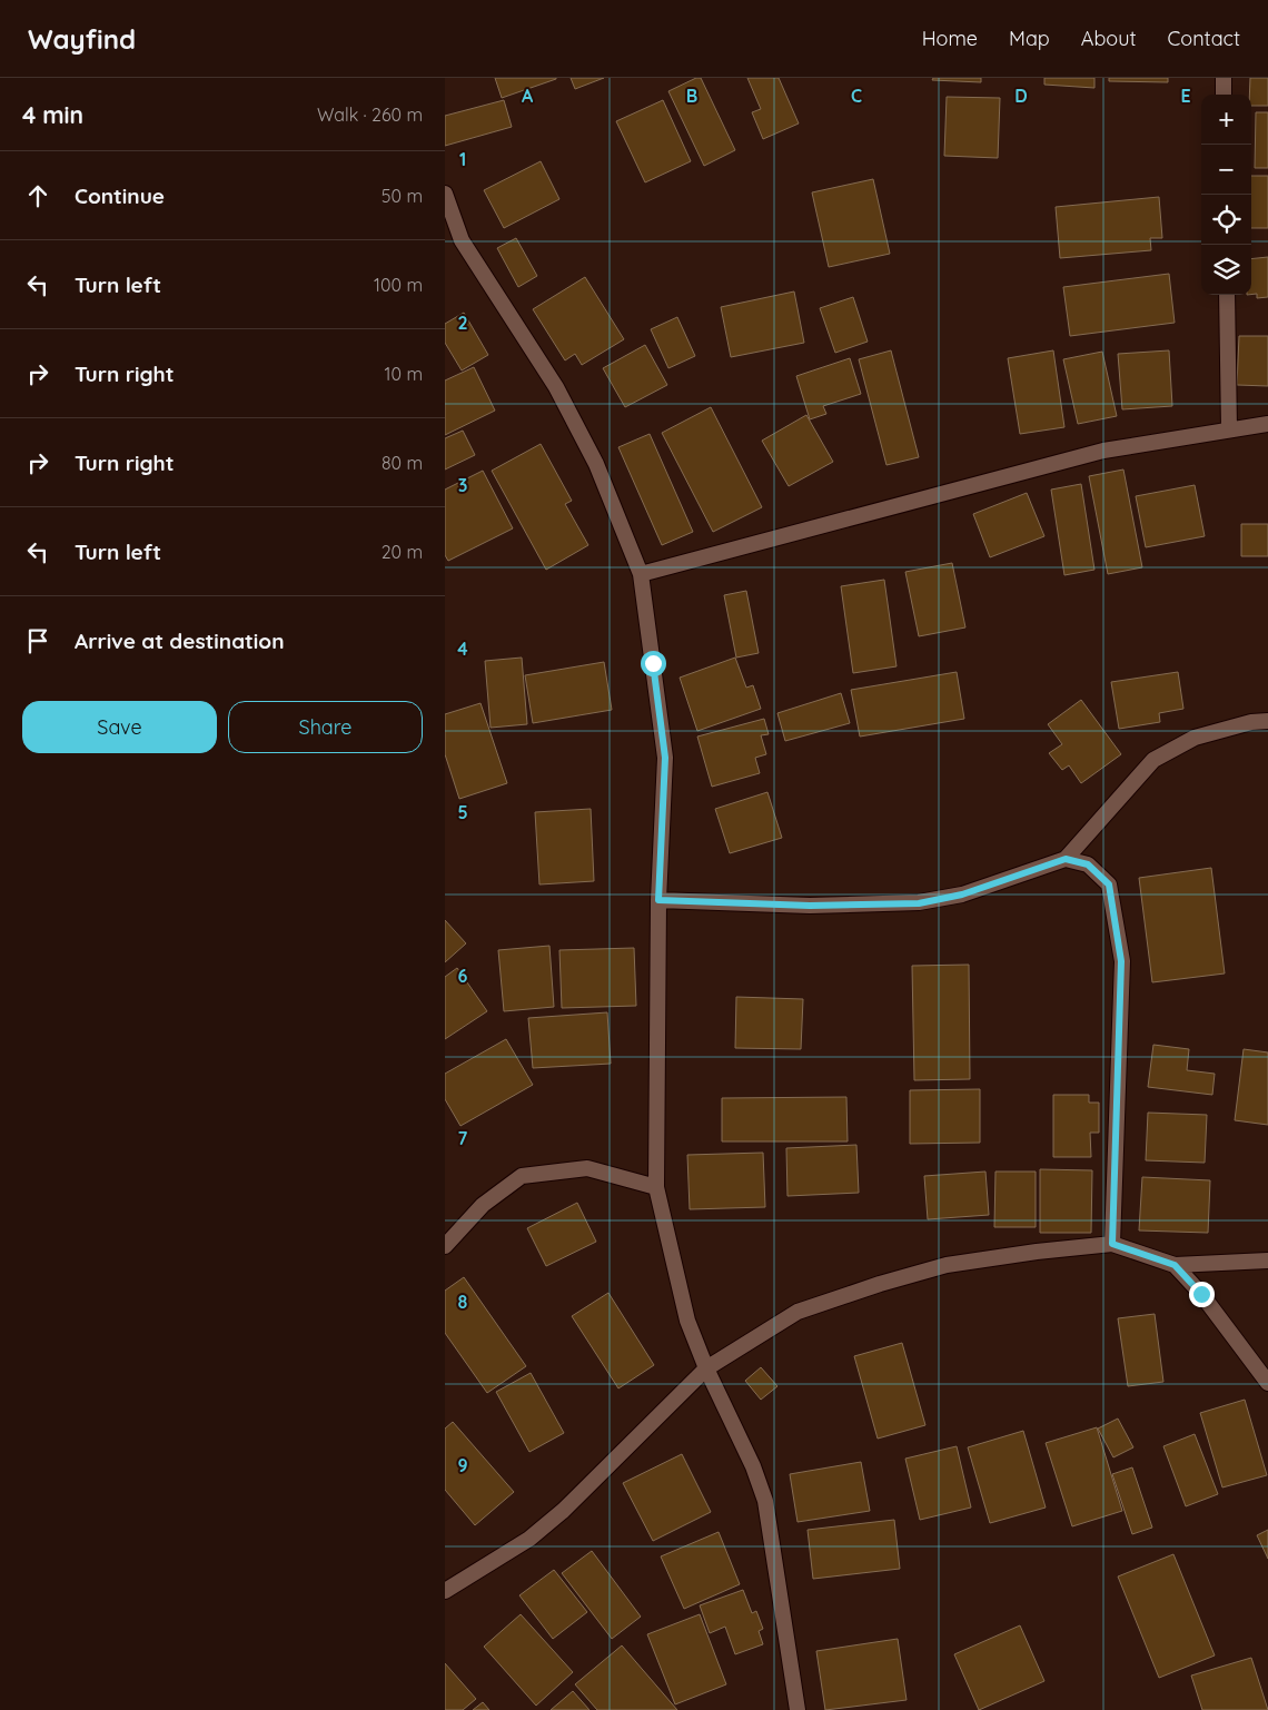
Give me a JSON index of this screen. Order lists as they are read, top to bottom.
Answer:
{
  "page": {
    "header": "Wayfind",
    "nav": [
      "Home",
      "Map",
      "About",
      "Contact"
    ],
    "heading": ["4 min", "Walk · 260 m"],
    "map_buttons": ["+", "−"],
    "list": [
      ["Continue", "50 m"],
      ["Turn left", "100 m"],
      ["Turn right", "10 m"],
      ["Turn right", "80 m"],
      ["Turn left", "20 m"],
      "Arrive at destination"
    ],
    "buttons": ["Save", "Share"]
  },
  "grid": {
    "columns": [
      "A",
      "B",
      "C",
      "D",
      "E"
    ],
    "rows": [
      "1",
      "2",
      "3",
      "4",
      "5",
      "6",
      "7",
      "8",
      "9"
    ]
  }
}
